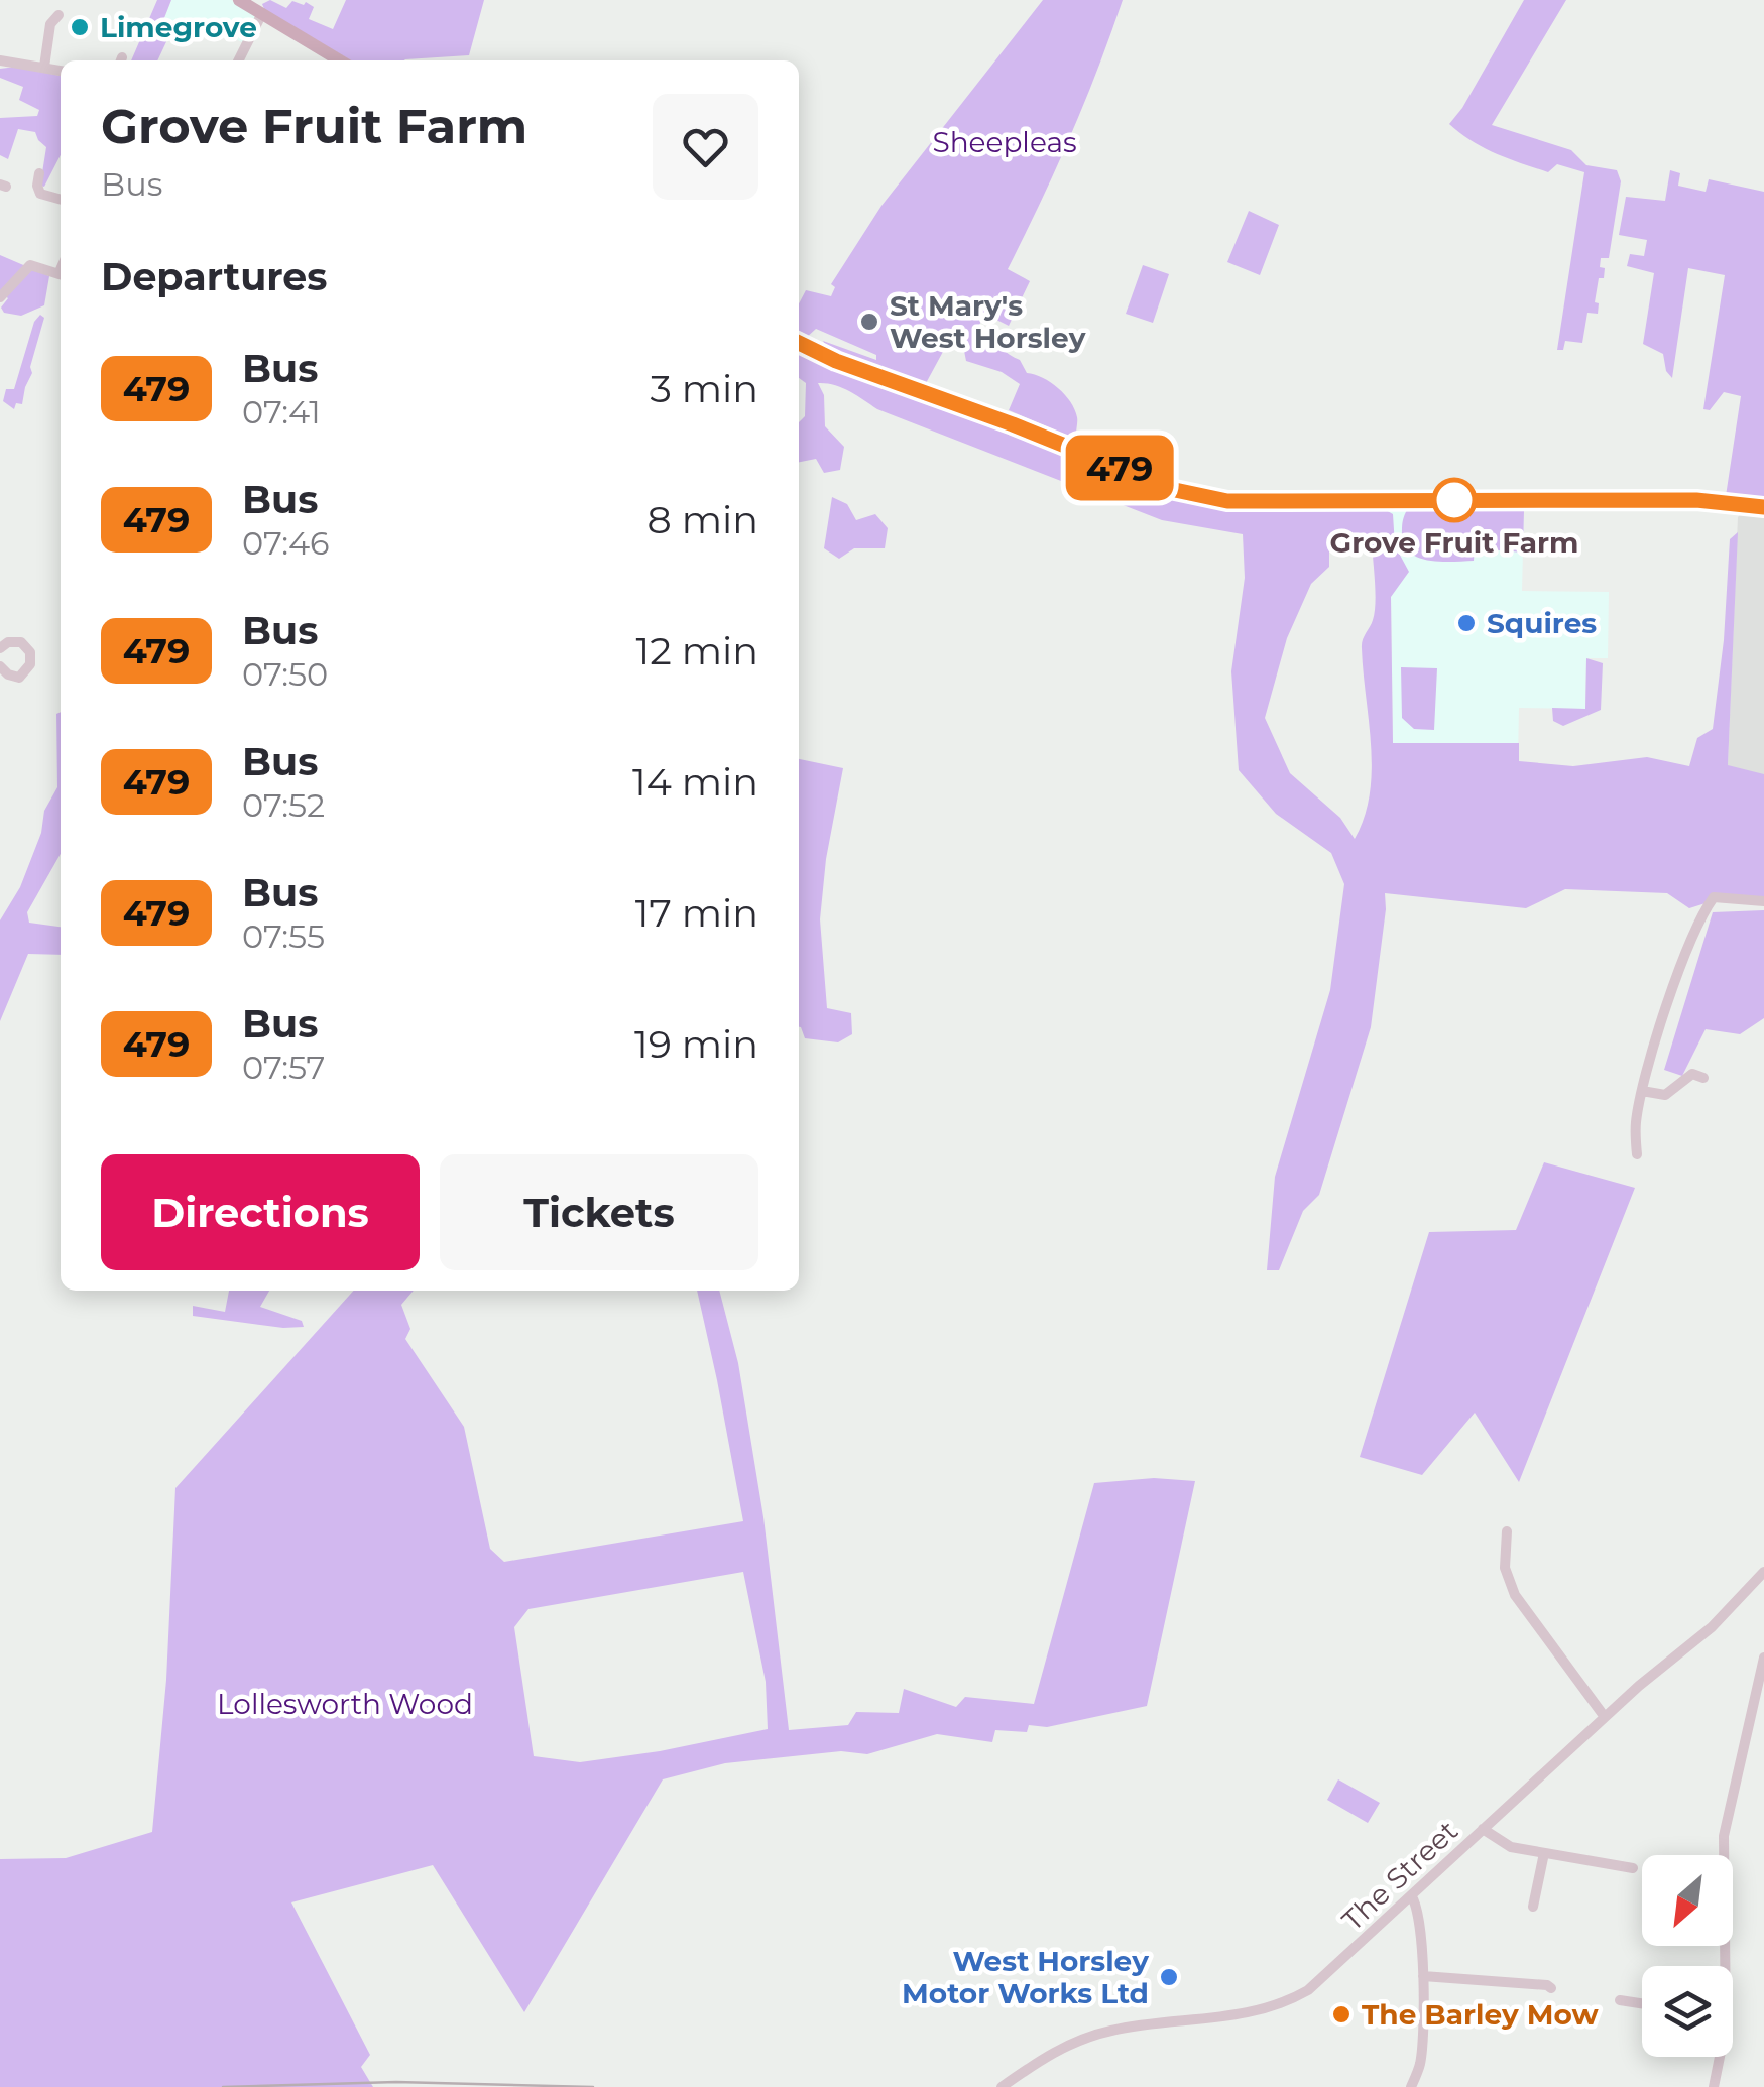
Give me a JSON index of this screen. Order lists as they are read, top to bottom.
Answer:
{
  "streets": {
    "street": ["The Street"]
  },
  "parks": ["Sheepleas", "Lollesworth Wood"],
  "places": [
    "Limegrove",
    "St Mary's West Horsley",
    "Grove Fruit Farm",
    "Squires",
    "West Horsley Motor Works Ltd",
    "The Barley Mow"
  ],
  "lines": ["bus line 479"],
  "north": "bottom left",
  "page": {
    "on_map": "479",
    "heading": [
      ["Grove Fruit Farm", "Bus"],
      "Departures"
    ],
    "list": [
      {
        "mark": "479",
        "name": "Bus",
        "note": "07:41",
        "value": "3 min"
      },
      {
        "mark": "479",
        "name": "Bus",
        "note": "07:46",
        "value": "8 min"
      },
      {
        "mark": "479",
        "name": "Bus",
        "note": "07:50",
        "value": "12 min"
      },
      {
        "mark": "479",
        "name": "Bus",
        "note": "07:52",
        "value": "14 min"
      },
      {
        "mark": "479",
        "name": "Bus",
        "note": "07:55",
        "value": "17 min"
      },
      {
        "mark": "479",
        "name": "Bus",
        "note": "07:57",
        "value": "19 min"
      }
    ],
    "buttons": ["Directions", "Tickets"]
  }
}
